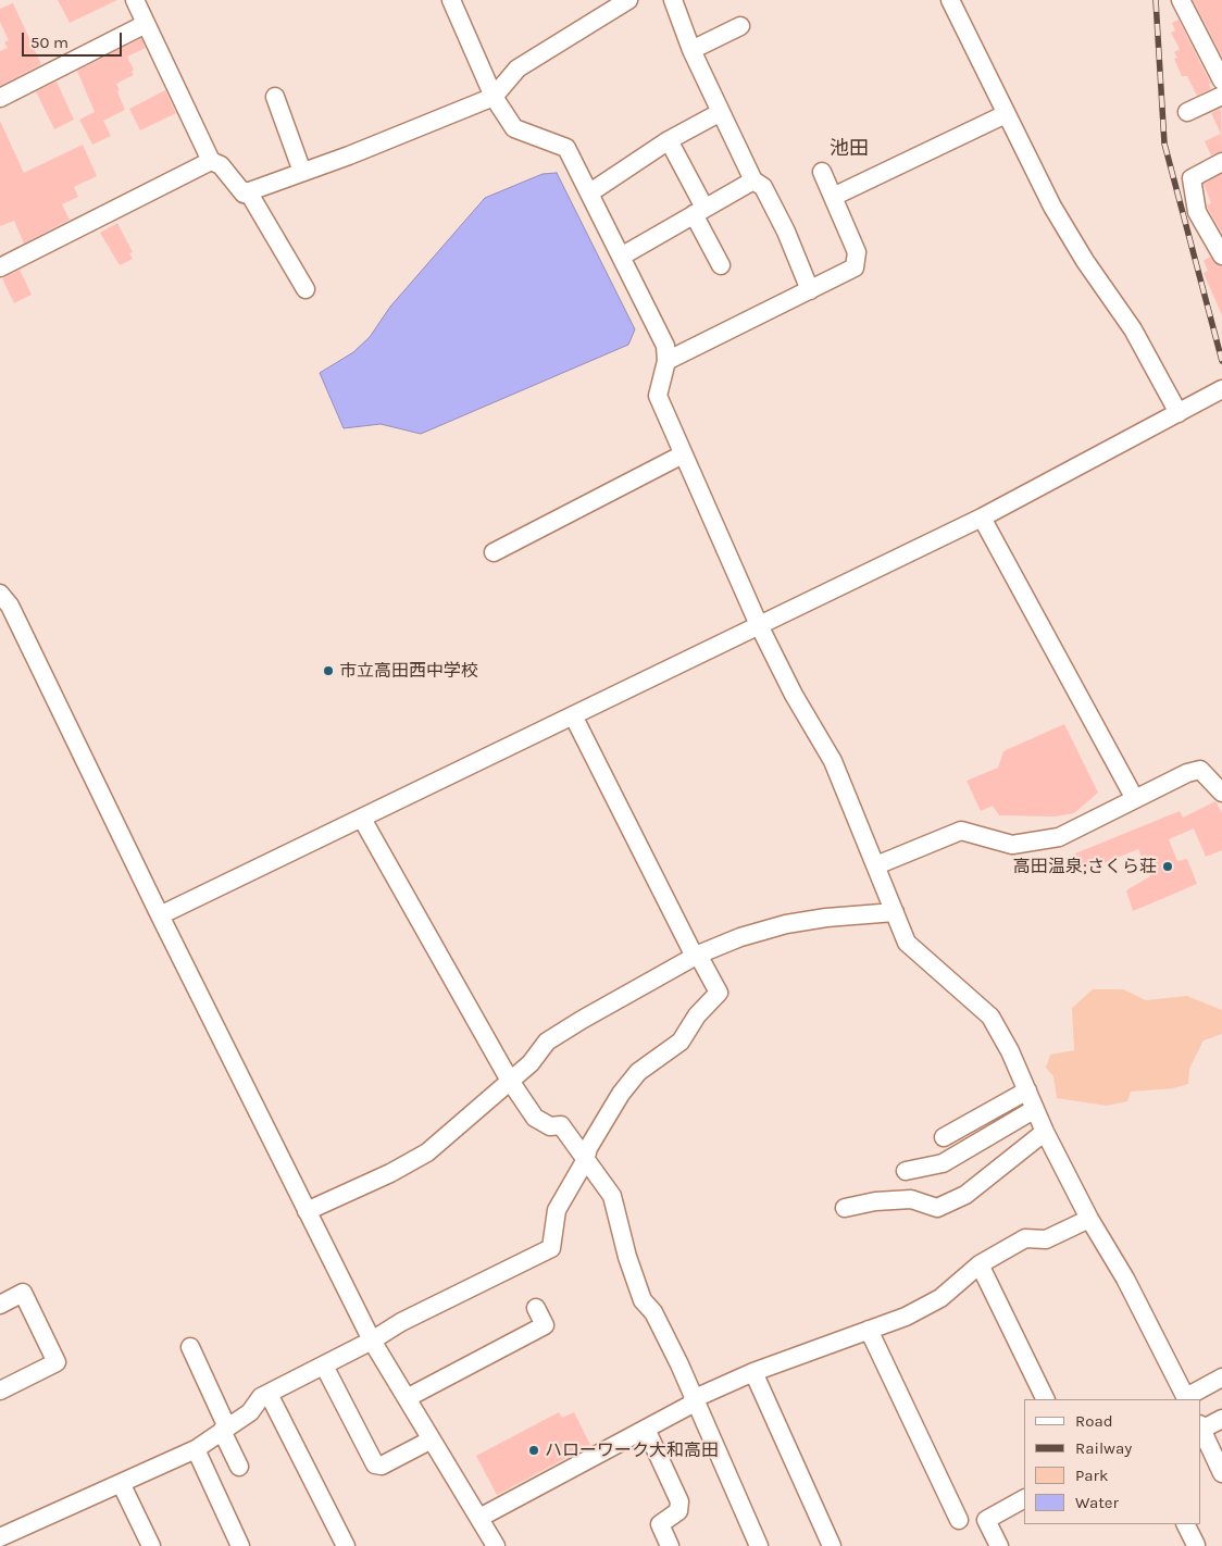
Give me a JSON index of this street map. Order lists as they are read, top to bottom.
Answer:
{
  "districts": ["池田"],
  "places": ["市立高田西中学校", "高田温泉;さくら荘", "ハローワーク大和高田"],
  "legend": [
    "Road",
    "Railway",
    "Park",
    "Water"
  ],
  "scale_bar": "50 m"
}
